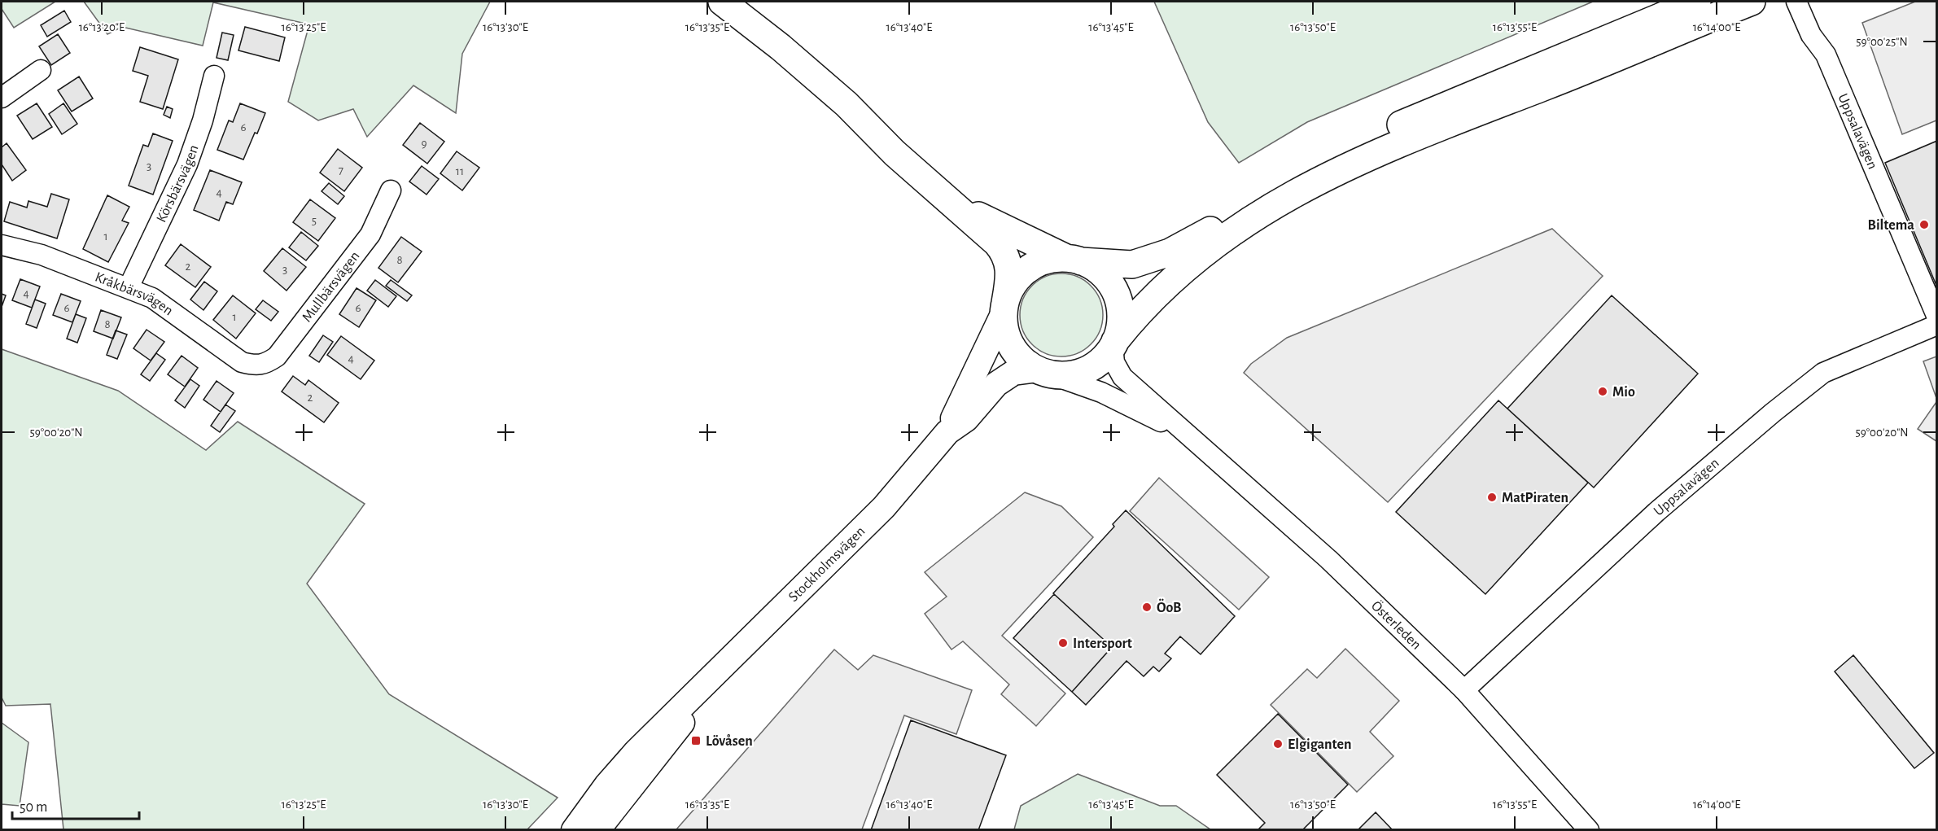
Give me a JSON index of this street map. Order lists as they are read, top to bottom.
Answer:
{
  "streets": {
    "main road": ["Stockholmsvägen"],
    "street": [
      "Uppsalavägen",
      "Körsbärsvägen",
      "Mullbärsvägen",
      "Kråkbärsvägen",
      "Österleden"
    ]
  },
  "crossings": [
    ["Uppsalavägen", "Österleden"],
    ["Körsbärsvägen", "Kråkbärsvägen"],
    ["Mullbärsvägen", "Kråkbärsvägen"],
    ["Stockholmsvägen", "Österleden"]
  ],
  "places": {
    "other": [
      "Biltema",
      "Mio",
      "MatPiraten",
      "ÖoB",
      "Intersport",
      "Elgiganten"
    ],
    "transit": ["Lövåsen"]
  },
  "house_numbers": [
    "6",
    "9",
    "3",
    "7",
    "11",
    "4",
    "5",
    "1",
    "8",
    "2",
    "3",
    "4",
    "6",
    "6",
    "1",
    "8",
    "4",
    "2"
  ],
  "scale_bar": "50 m",
  "coordinates": [
    "16°13'20\"E",
    "16°13'25\"E",
    "16°13'30\"E",
    "16°13'35\"E",
    "16°13'40\"E",
    "16°13'45\"E",
    "16°13'50\"E",
    "16°13'55\"E",
    "16°14'00\"E",
    "59°00'25\"N",
    "59°00'20\"N"
  ]
}
